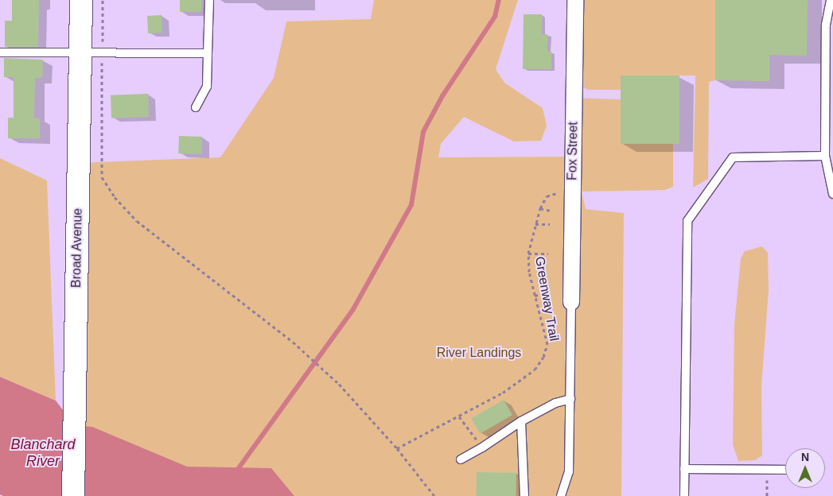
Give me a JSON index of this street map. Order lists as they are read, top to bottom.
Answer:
{
  "streets": {
    "main road": ["Broad Avenue"],
    "street": ["Fox Street"],
    "path": ["Greenway Trail"]
  },
  "crossings": [
    ["Fox Street", "Greenway Trail"]
  ],
  "water": ["Blanchard River"],
  "parks": ["River Landings"],
  "north": "top"
}
